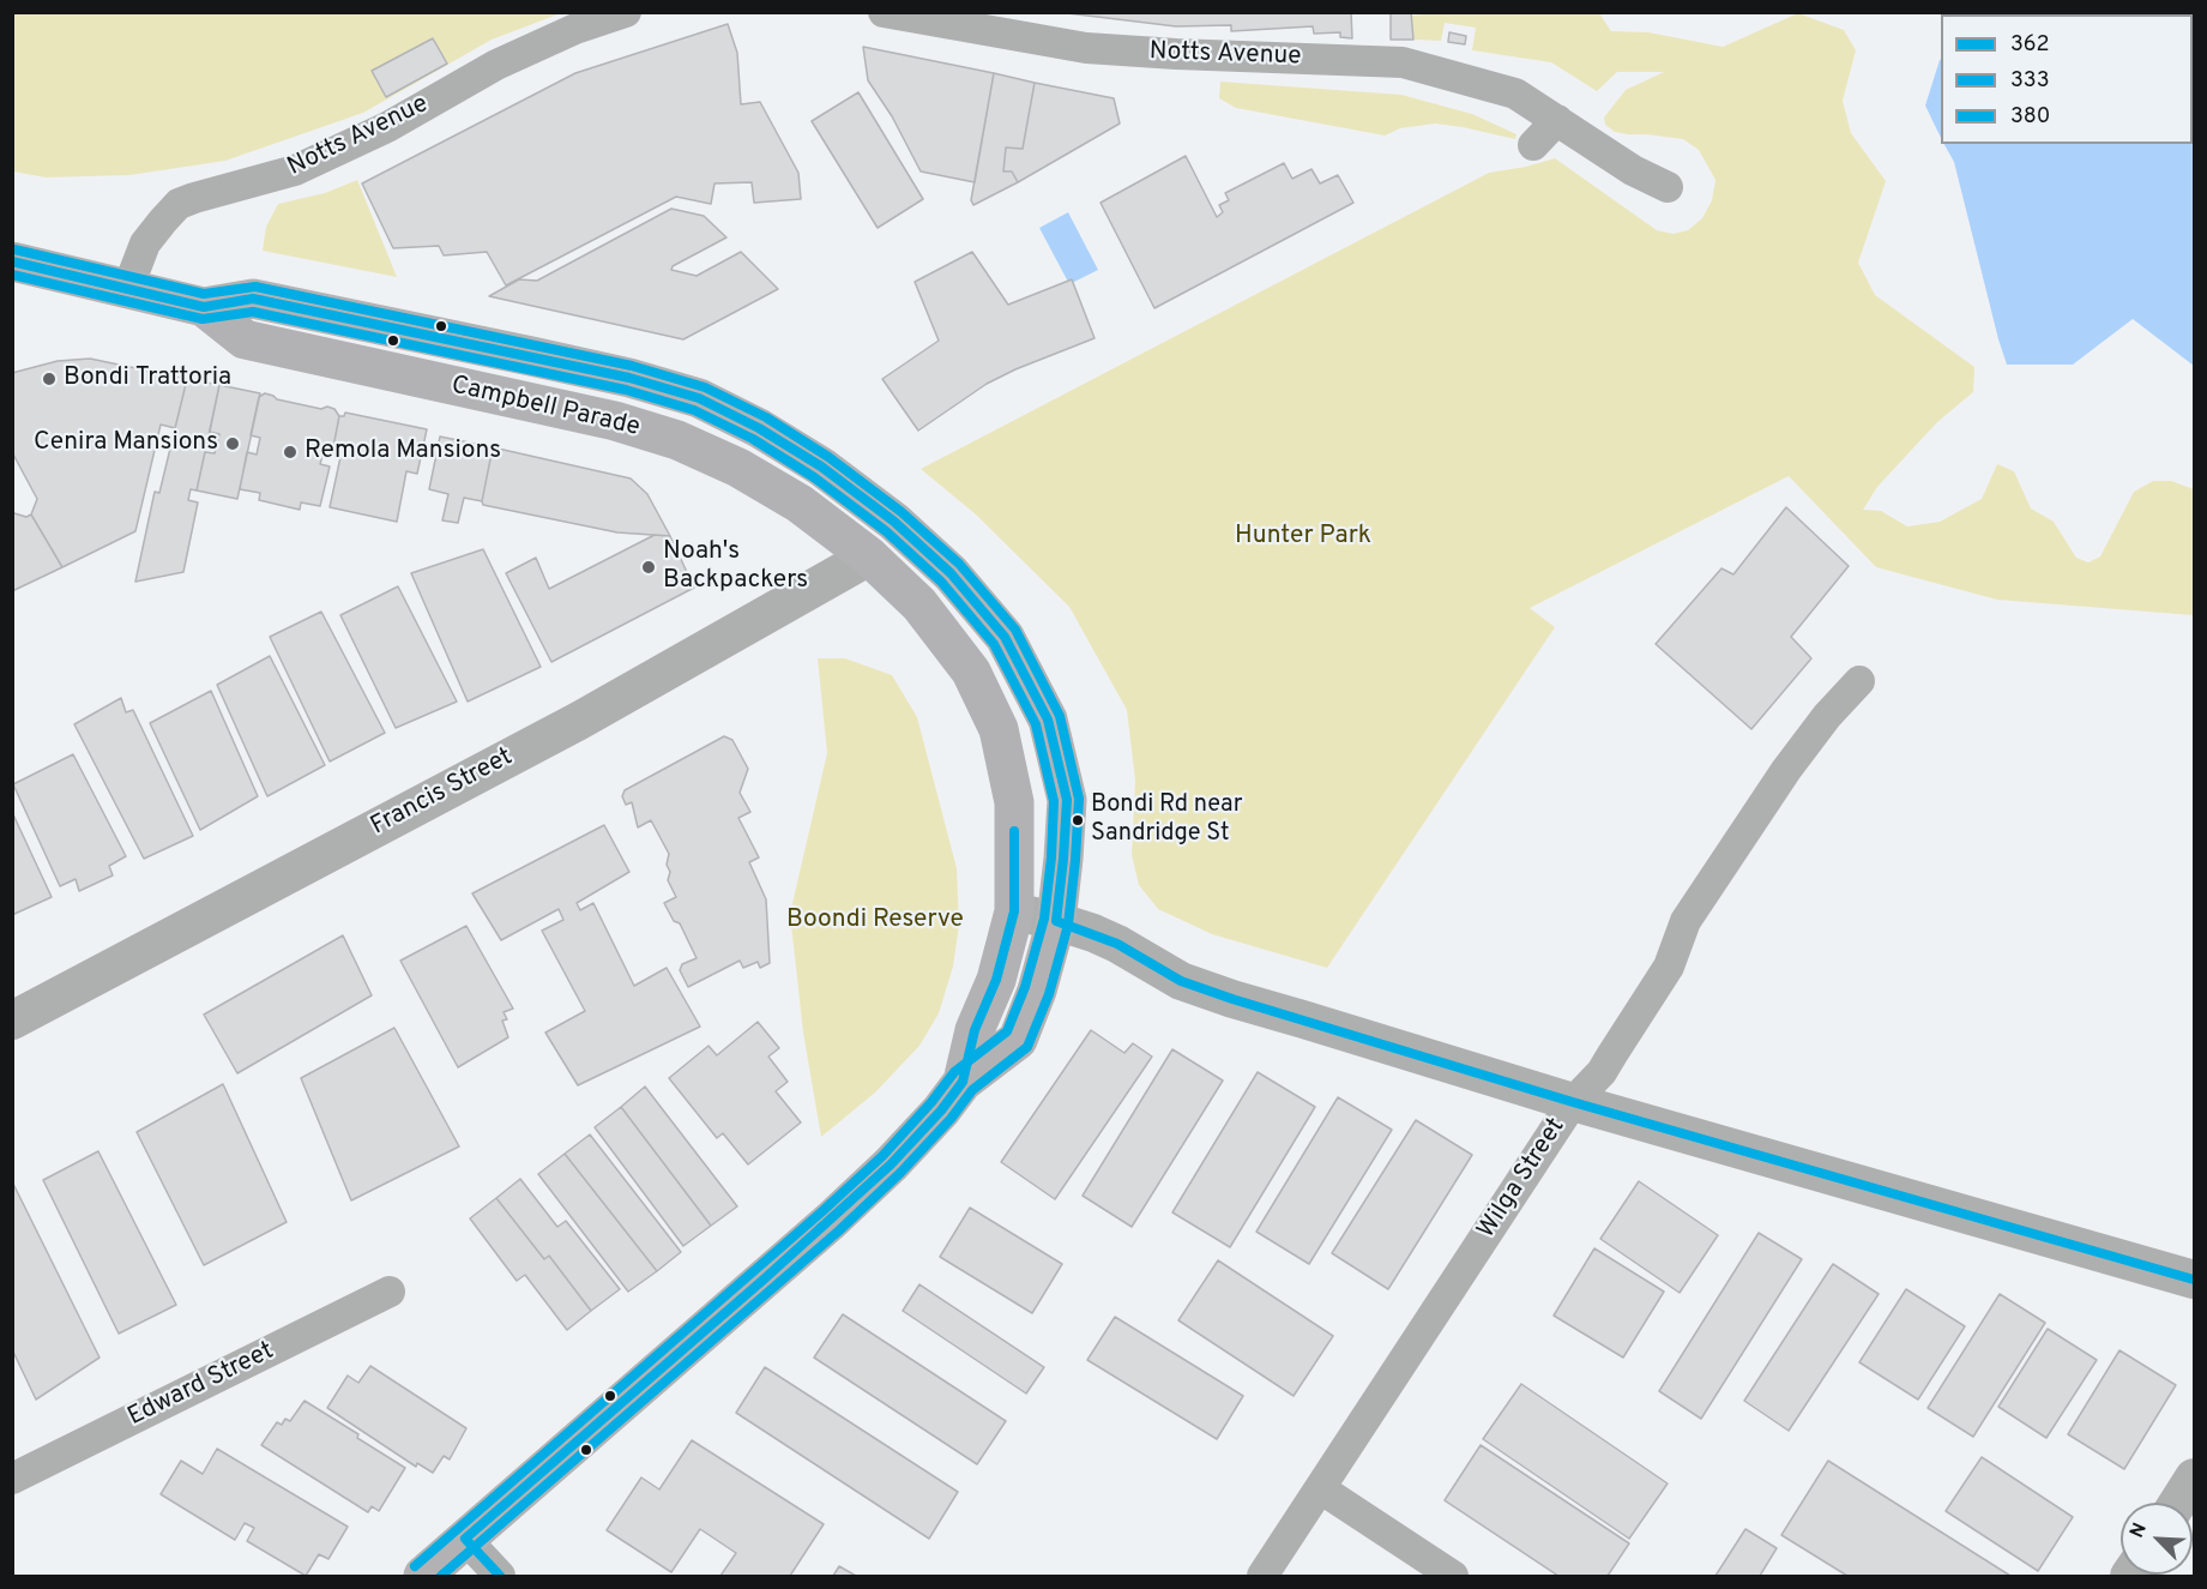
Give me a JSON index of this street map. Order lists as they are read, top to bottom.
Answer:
{
  "streets": {
    "main road": ["Campbell Parade"],
    "street": [
      "Notts Avenue",
      "Francis Street",
      "Wilga Street",
      "Edward Street"
    ]
  },
  "crossings": [
    ["Notts Avenue", "Campbell Parade"],
    ["Campbell Parade", "Francis Street"]
  ],
  "parks": ["Hunter Park", "Boondi Reserve"],
  "places": [
    "Bondi Trattoria",
    "Cenira Mansions",
    "Remola Mansions",
    "Noah's Backpackers",
    "Bondi Rd near Sandridge St"
  ],
  "lines": ["transit line 380", "transit line 362", "transit line 333"],
  "legend": ["362", "333", "380"],
  "north": "top left"
}
